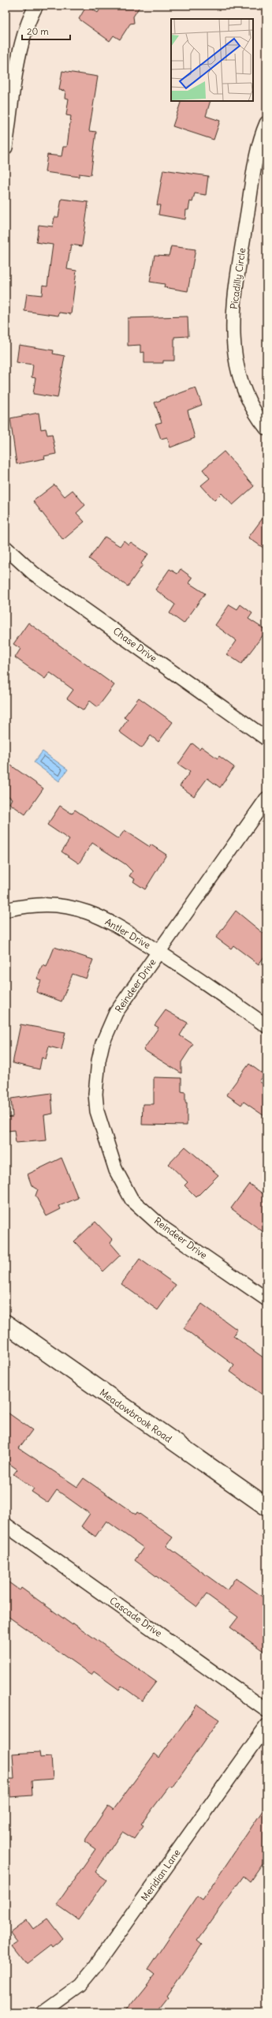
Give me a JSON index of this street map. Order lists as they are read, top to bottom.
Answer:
{
  "streets": {
    "street": [
      "Picadilly Circle",
      "Chase Drive",
      "Antler Drive",
      "Reindeer Drive",
      "Meadowbrook Road",
      "Cascade Drive",
      "Meridian Lane"
    ]
  },
  "crossings": [
    ["Antler Drive", "Reindeer Drive"]
  ],
  "scale_bar": "20 m"
}
